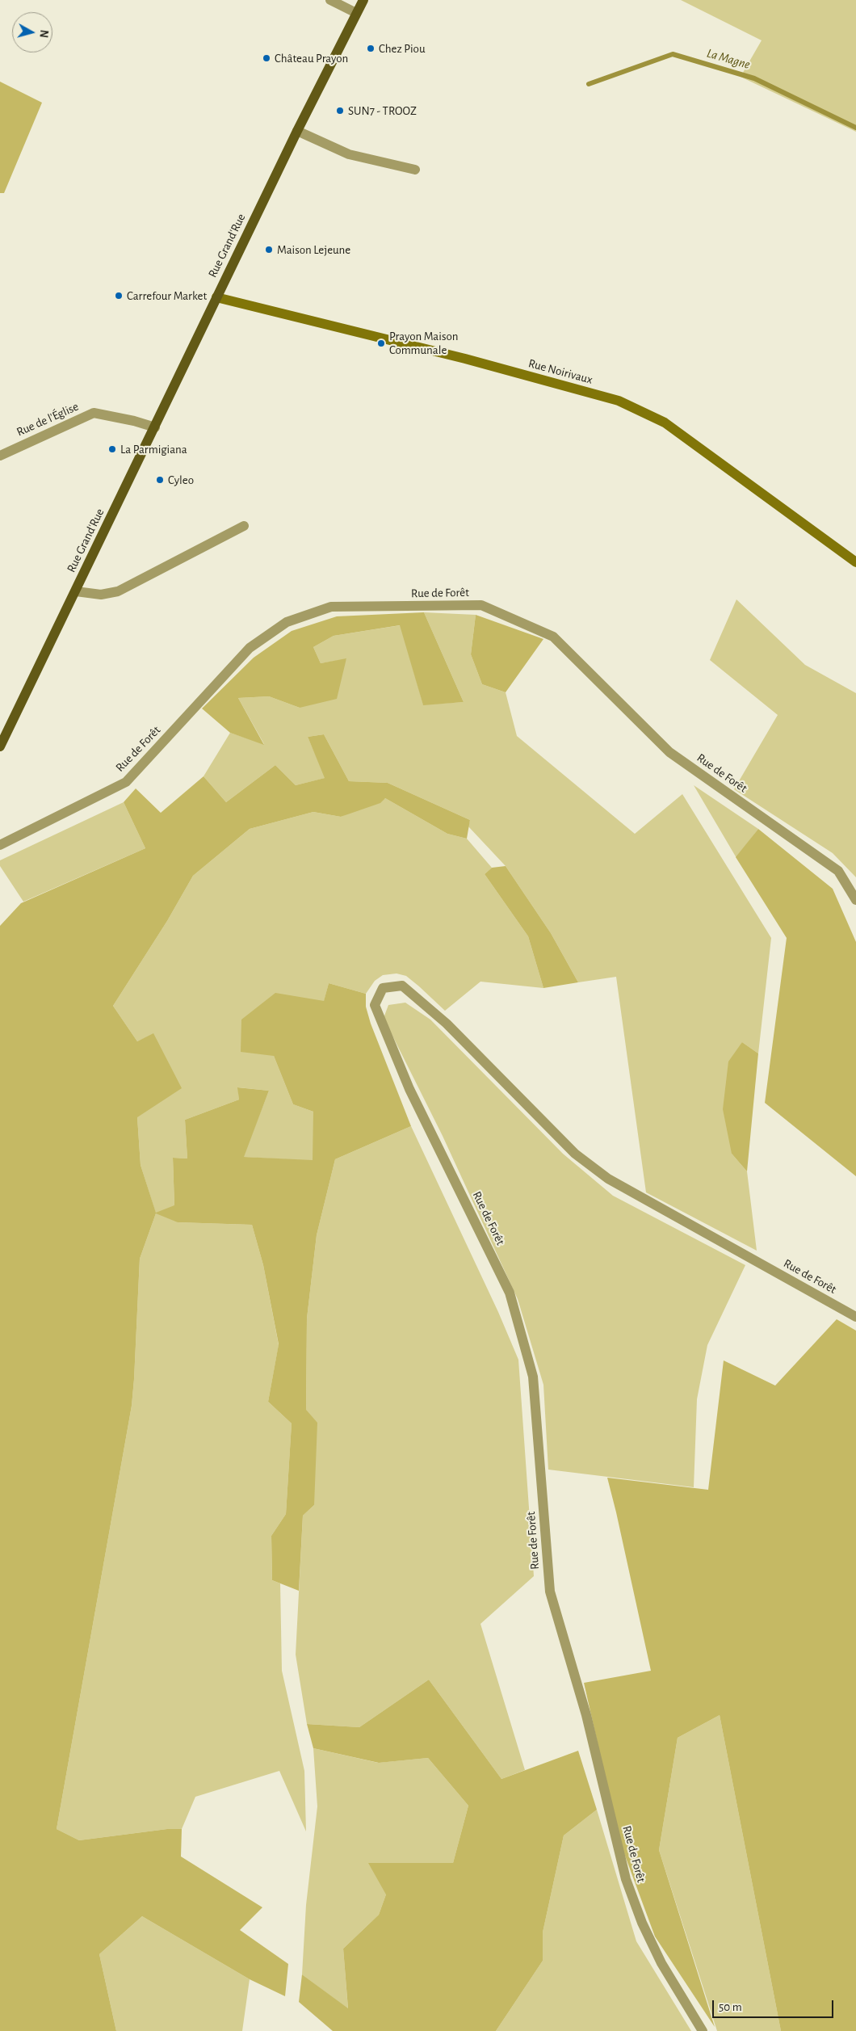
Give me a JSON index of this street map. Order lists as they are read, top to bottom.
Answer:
{
  "streets": {
    "main road": ["Rue Grand'Rue", "Rue Noirivaux"],
    "street": ["Rue de l'Église", "Rue de Forêt"]
  },
  "crossings": [
    ["Rue Grand'Rue", "Rue Noirivaux"],
    ["Rue Grand'Rue", "Rue de l'Église"]
  ],
  "water": ["La Magne"],
  "places": [
    "Chez Piou",
    "Château Prayon",
    "SUN7 - TROOZ",
    "Maison Lejeune",
    "Carrefour Market",
    "Prayon Maison Communale",
    "La Parmigiana",
    "Cyleo"
  ],
  "scale_bar": "50 m",
  "north": "right"
}
